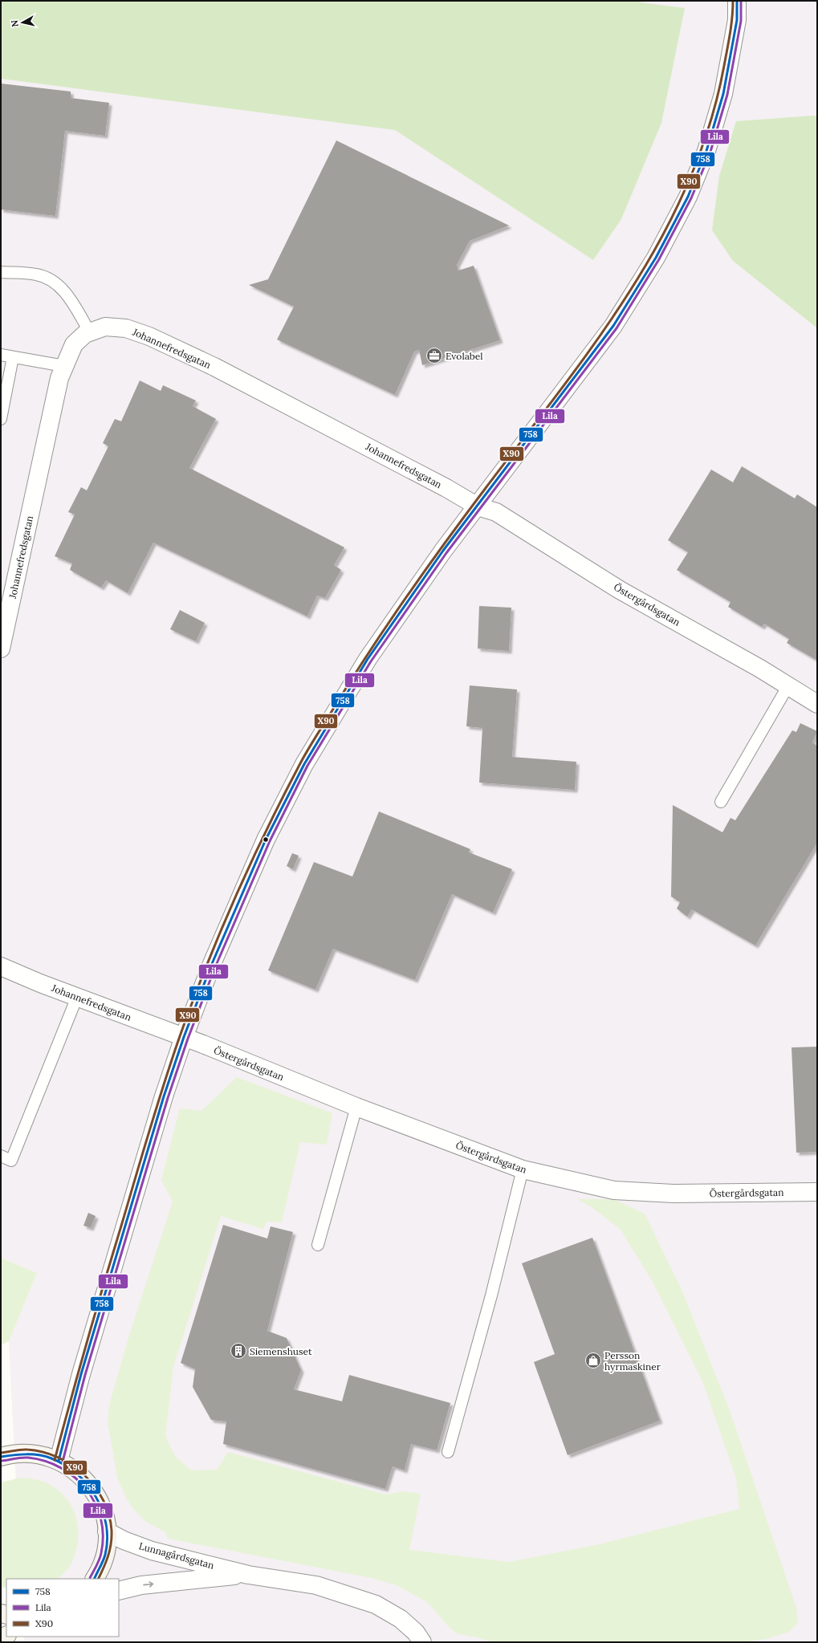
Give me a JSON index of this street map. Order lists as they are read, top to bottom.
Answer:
{
  "streets": {
    "street": ["Johannefredsgatan", "Östergårdsgatan", "Lunnagårdsgatan"]
  },
  "crossings": [
    ["Johannefredsgatan", "Östergårdsgatan"]
  ],
  "places": {
    "office": ["Evolabel"],
    "building": ["Siemenshuset"],
    "shop": ["Persson hyrmaskiner"]
  },
  "lines": ["transit line 758", "transit line Lila", "transit line X90"],
  "legend": ["758", "Lila", "X90"],
  "north": "left"
}
